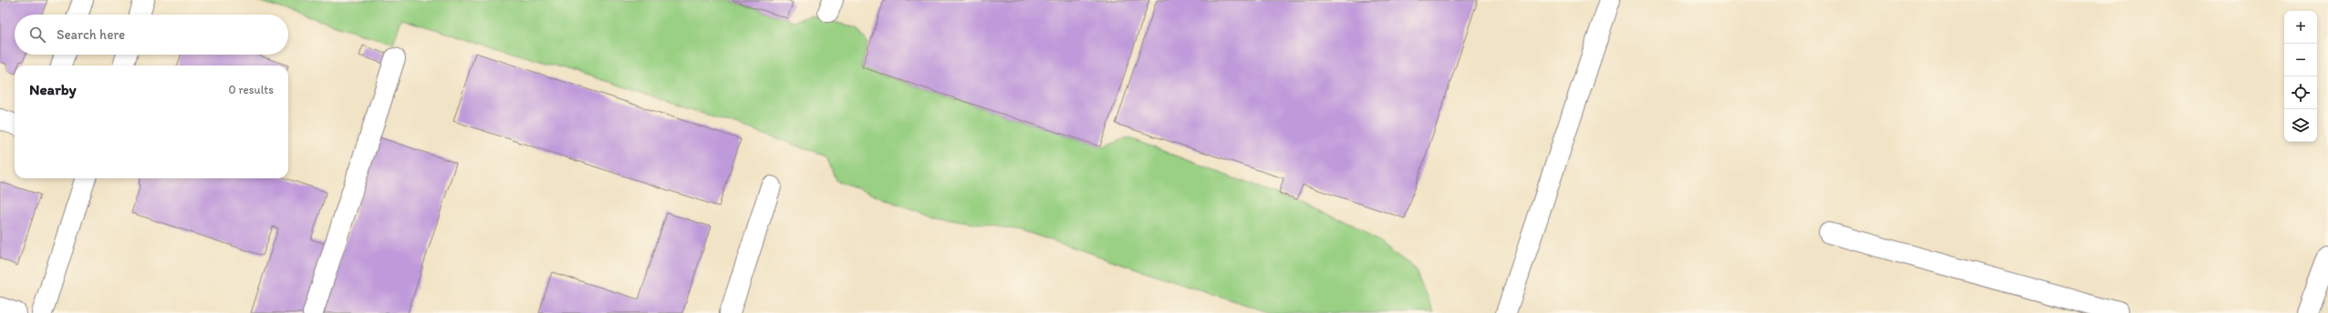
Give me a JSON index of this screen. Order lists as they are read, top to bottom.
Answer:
{
  "page": {
    "map_buttons": ["+", "−"],
    "search": "Search here",
    "heading": ["Nearby", "0 results"]
  }
}
